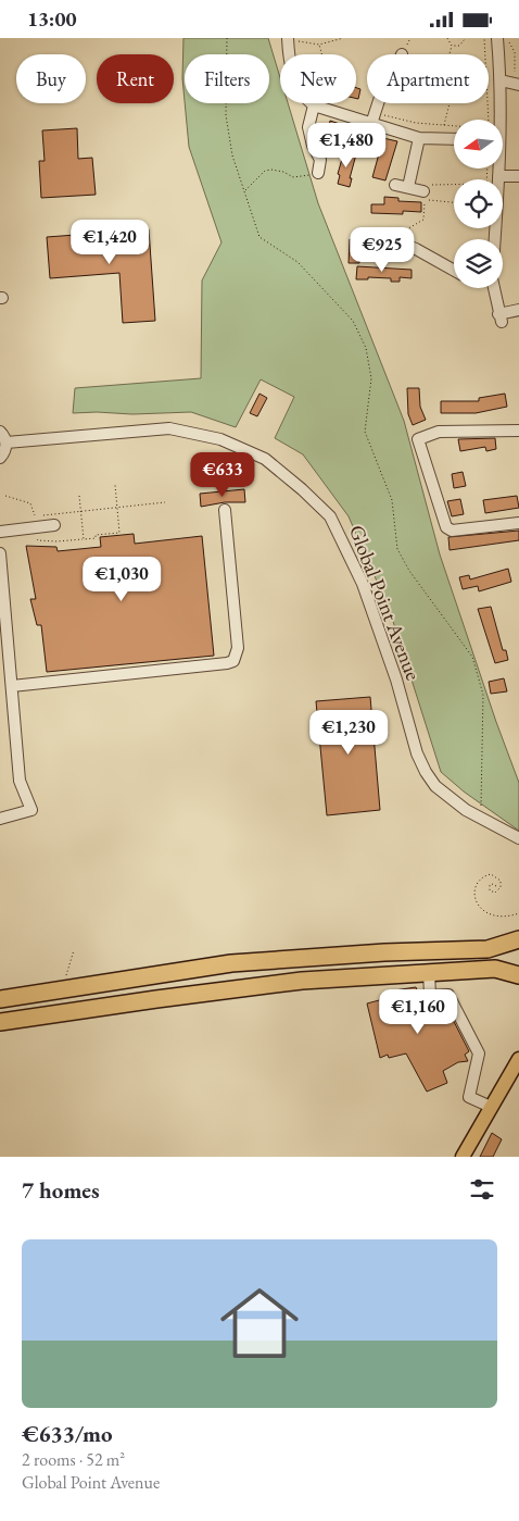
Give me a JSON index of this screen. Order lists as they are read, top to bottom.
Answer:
{
  "streets": {
    "street": ["Global Point Avenue"]
  },
  "north": "left",
  "page": {
    "status": "13:00",
    "chip": [
      "Buy",
      "Rent",
      "Filters",
      "New",
      "Apartment"
    ],
    "price": [
      "€1,480",
      "€1,420",
      "€925",
      "€633",
      "€1,030",
      "€1,230",
      "€1,160"
    ],
    "heading": "7 homes",
    "list": [
      {
        "name": "€633/mo",
        "note": "2 rooms · 52 m² · Global Point Avenue"
      }
    ]
  }
}
